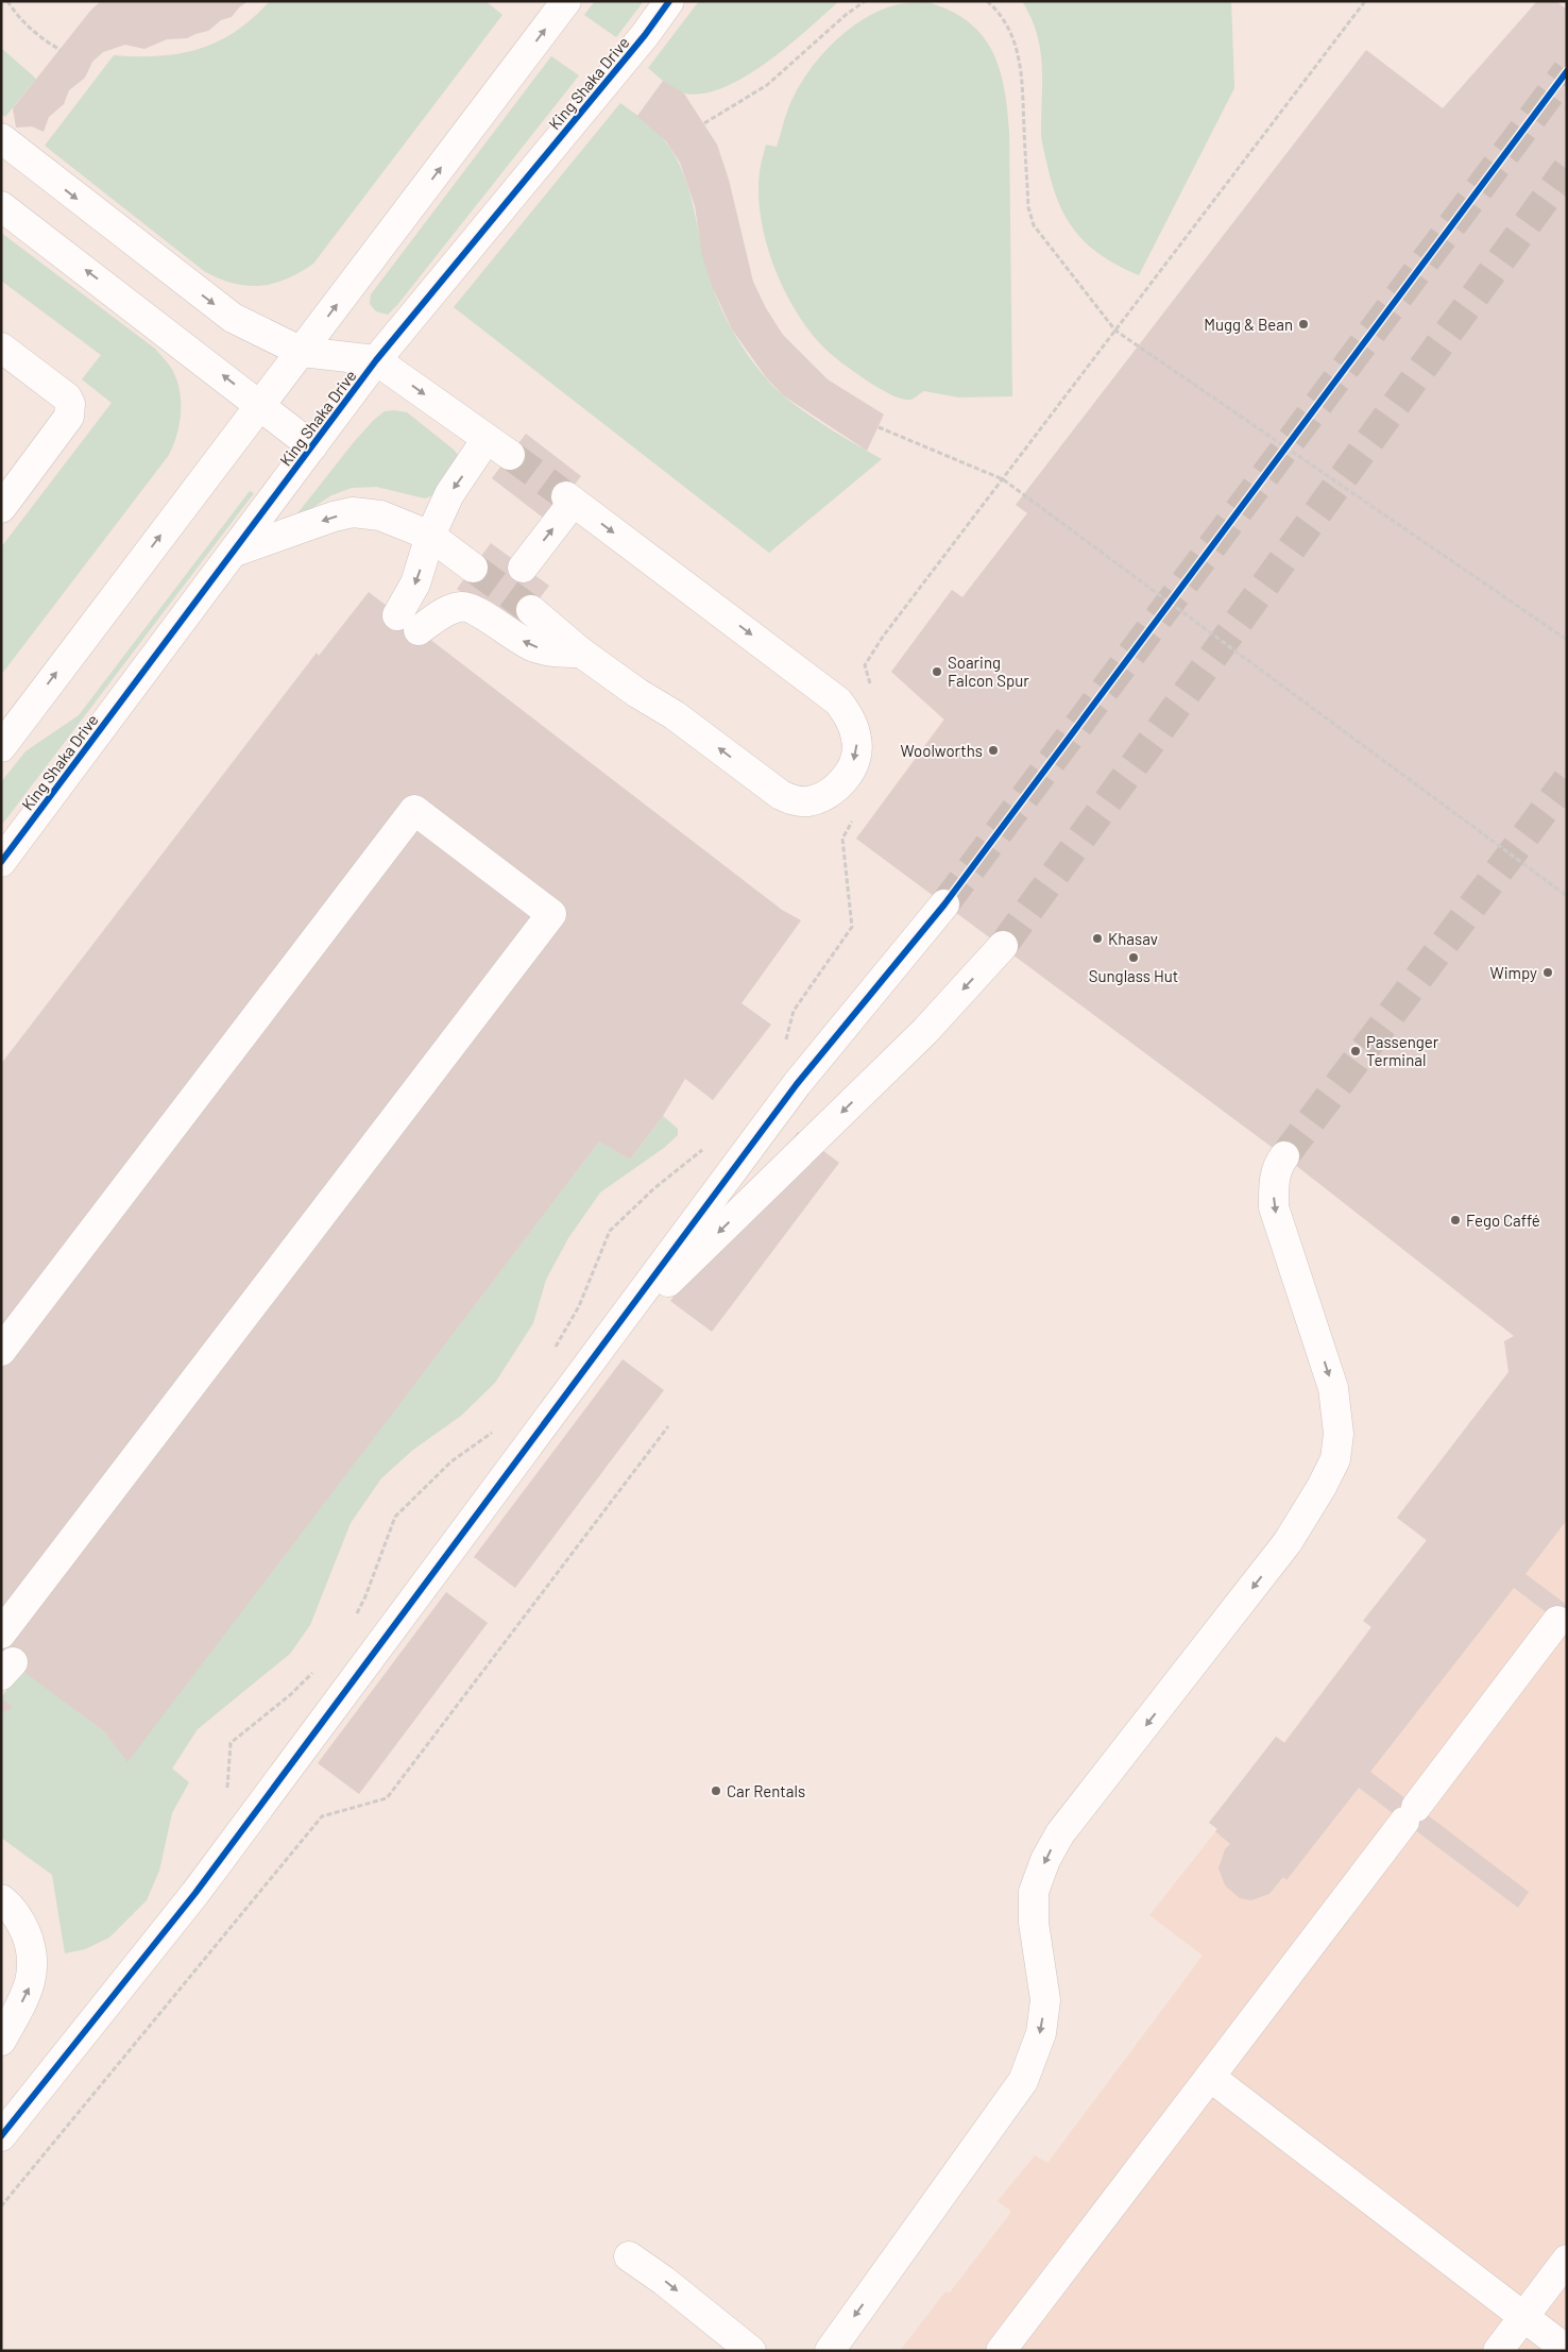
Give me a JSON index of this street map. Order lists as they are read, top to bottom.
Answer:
{
  "streets": {
    "street": ["King Shaka Drive"]
  },
  "places": [
    "Mugg & Bean",
    "Soaring Falcon Spur",
    "Woolworths",
    "Khasav",
    "Sunglass Hut",
    "Wimpy",
    "Passenger Terminal",
    "Fego Caffé",
    "Car Rentals"
  ]
}
